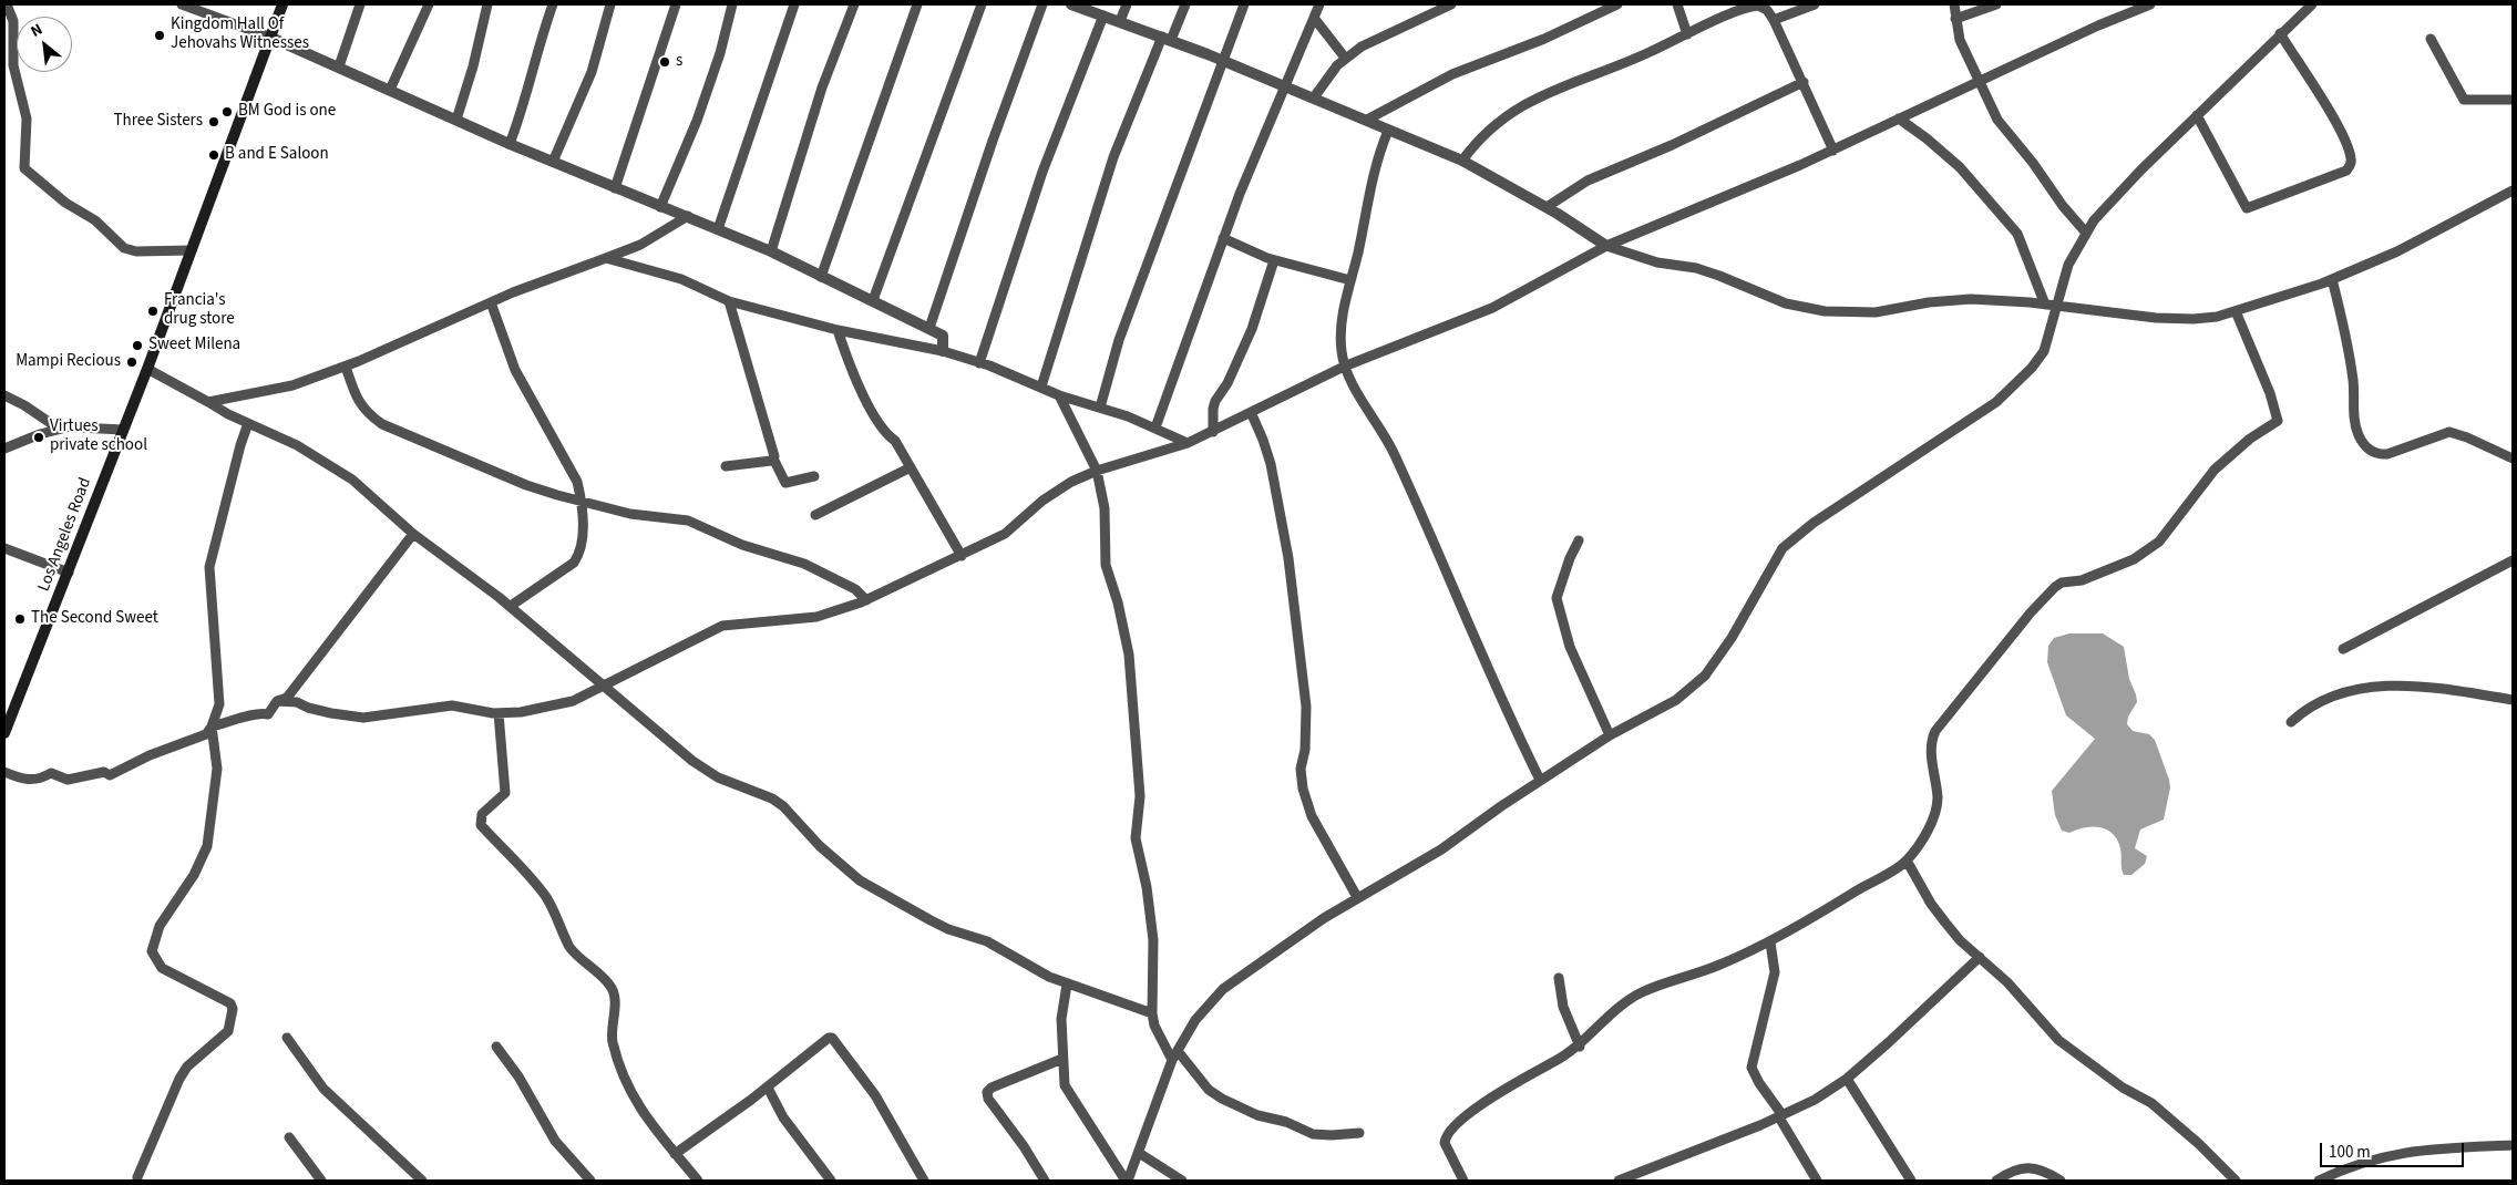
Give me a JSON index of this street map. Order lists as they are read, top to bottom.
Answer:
{
  "streets": {
    "main road": ["Los Angeles Road"]
  },
  "places": [
    "Kingdom Hall Of Jehovahs Witnesses",
    "s",
    "BM God is one",
    "Three Sisters",
    "B and E Saloon",
    "Francia's drug store",
    "Sweet Milena",
    "Mampi Recious",
    "Virtues private school",
    "The Second Sweet"
  ],
  "scale_bar": "100 m",
  "north": "top left"
}
